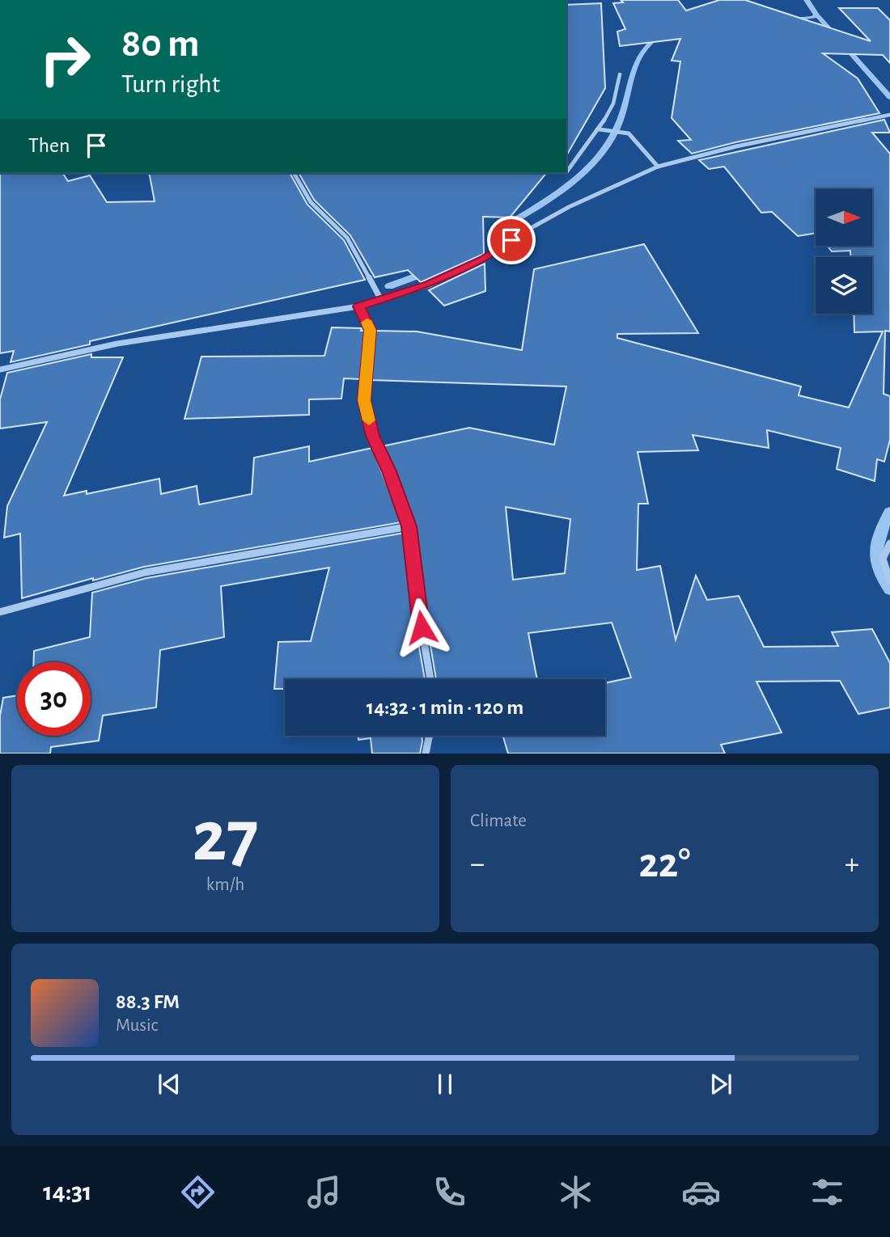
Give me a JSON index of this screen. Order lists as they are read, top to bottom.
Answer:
{
  "north": "right",
  "page": {
    "turn": ["80 m", "Turn right"],
    "then": "Then",
    "limit": "30",
    "trip": "14:32 · 1 min · 120 m",
    "tile": [
      ["27", "km/h"],
      "Climate"
    ],
    "heat": ["−", "22°", "+"],
    "song": ["88.3 FM", "Music"],
    "tabs": "14:31"
  }
}
